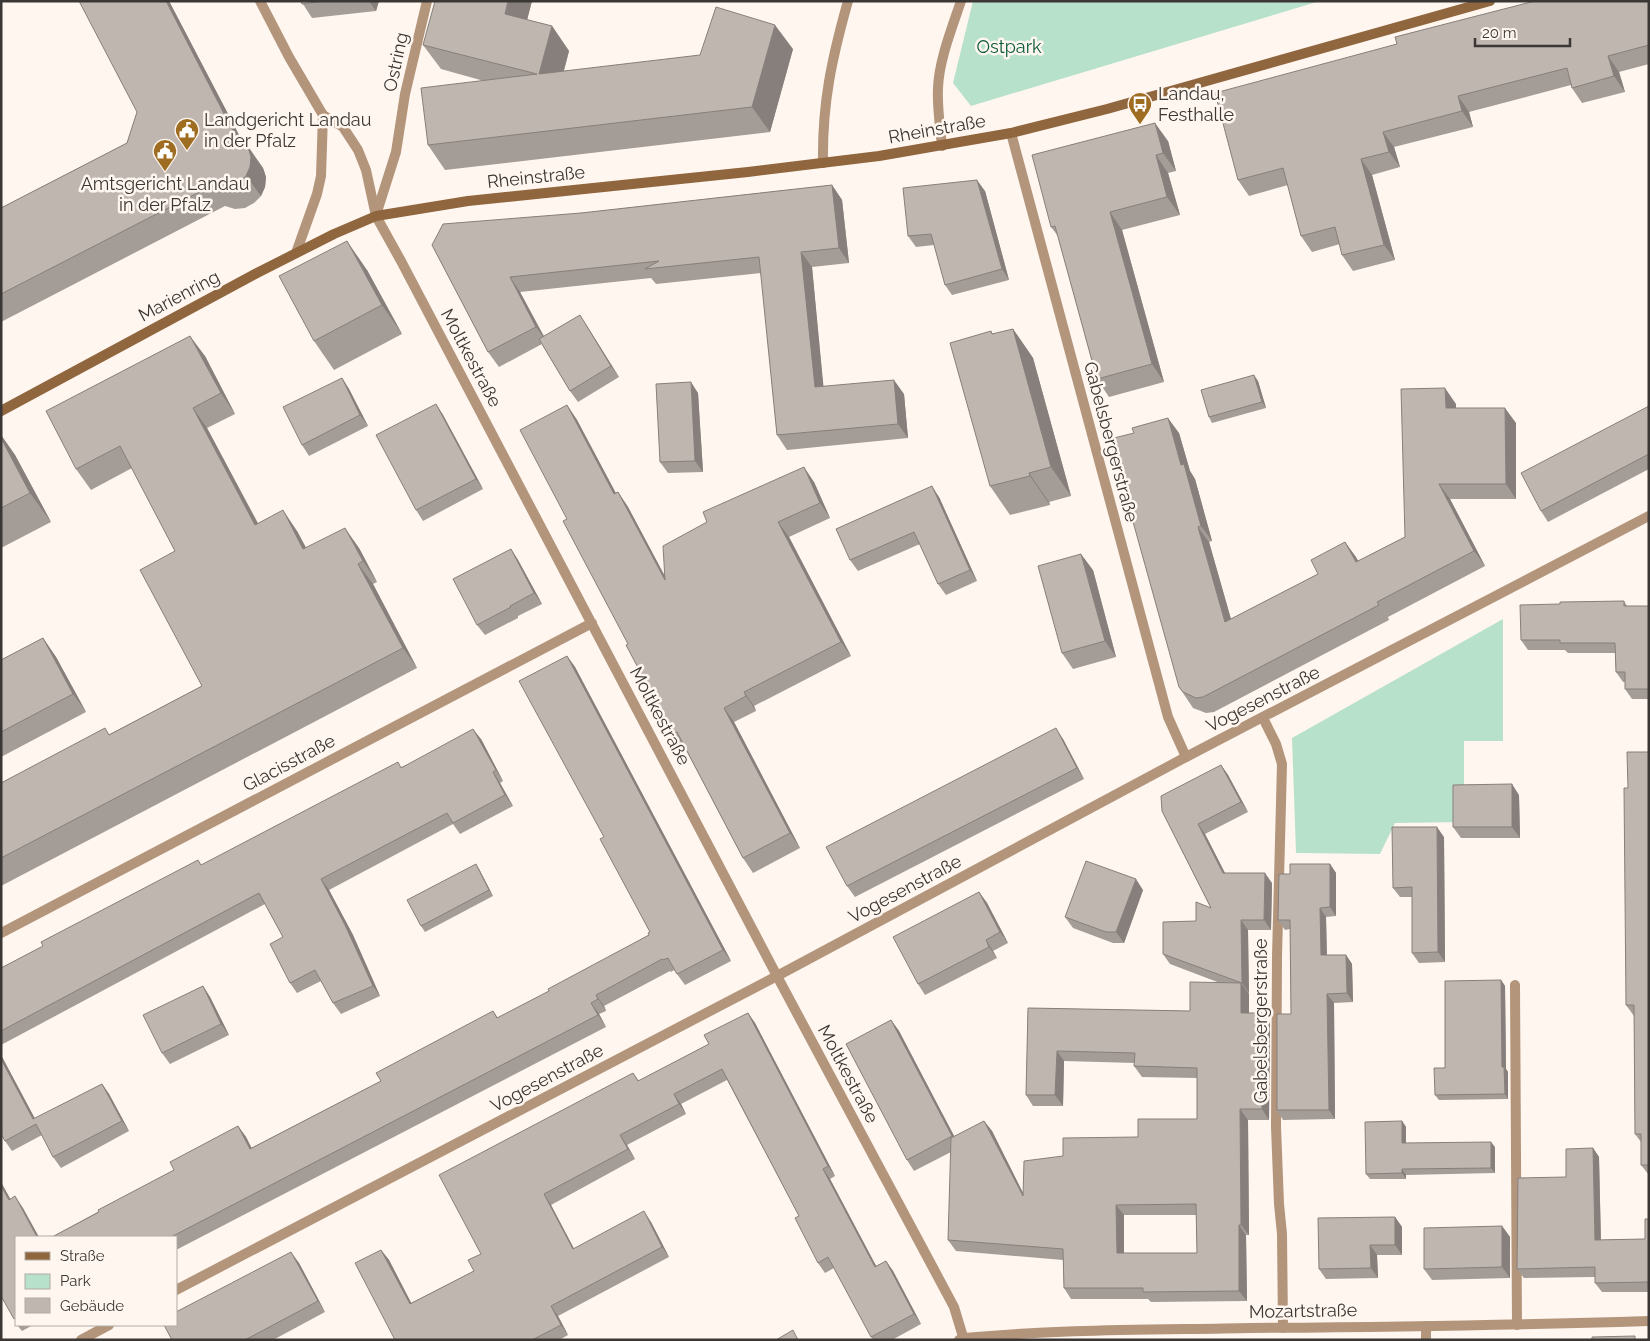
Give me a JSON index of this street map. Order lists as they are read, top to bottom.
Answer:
{
  "streets": {
    "main road": ["Rheinstraße", "Marienring"],
    "street": [
      "Ostring",
      "Moltkestraße",
      "Gabelsbergerstraße",
      "Vogesenstraße",
      "Glacisstraße",
      "Mozartstraße"
    ]
  },
  "crossings": [
    ["Ostring", "Rheinstraße"],
    ["Ostring", "Marienring"],
    ["Ostring", "Moltkestraße"],
    ["Rheinstraße", "Marienring"],
    ["Rheinstraße", "Moltkestraße"],
    ["Rheinstraße", "Gabelsbergerstraße"],
    ["Marienring", "Moltkestraße"],
    ["Moltkestraße", "Vogesenstraße"],
    ["Moltkestraße", "Glacisstraße"],
    ["Moltkestraße", "Mozartstraße"],
    ["Gabelsbergerstraße", "Vogesenstraße"],
    ["Gabelsbergerstraße", "Mozartstraße"]
  ],
  "parks": ["Ostpark"],
  "places": {
    "bus stop": ["Landau, Festhalle"],
    "public building": ["Landgericht Landau in der Pfalz", "Amtsgericht Landau in der Pfalz"]
  },
  "legend": ["Straße", "Park", "Gebäude"],
  "scale_bar": "20 m"
}
